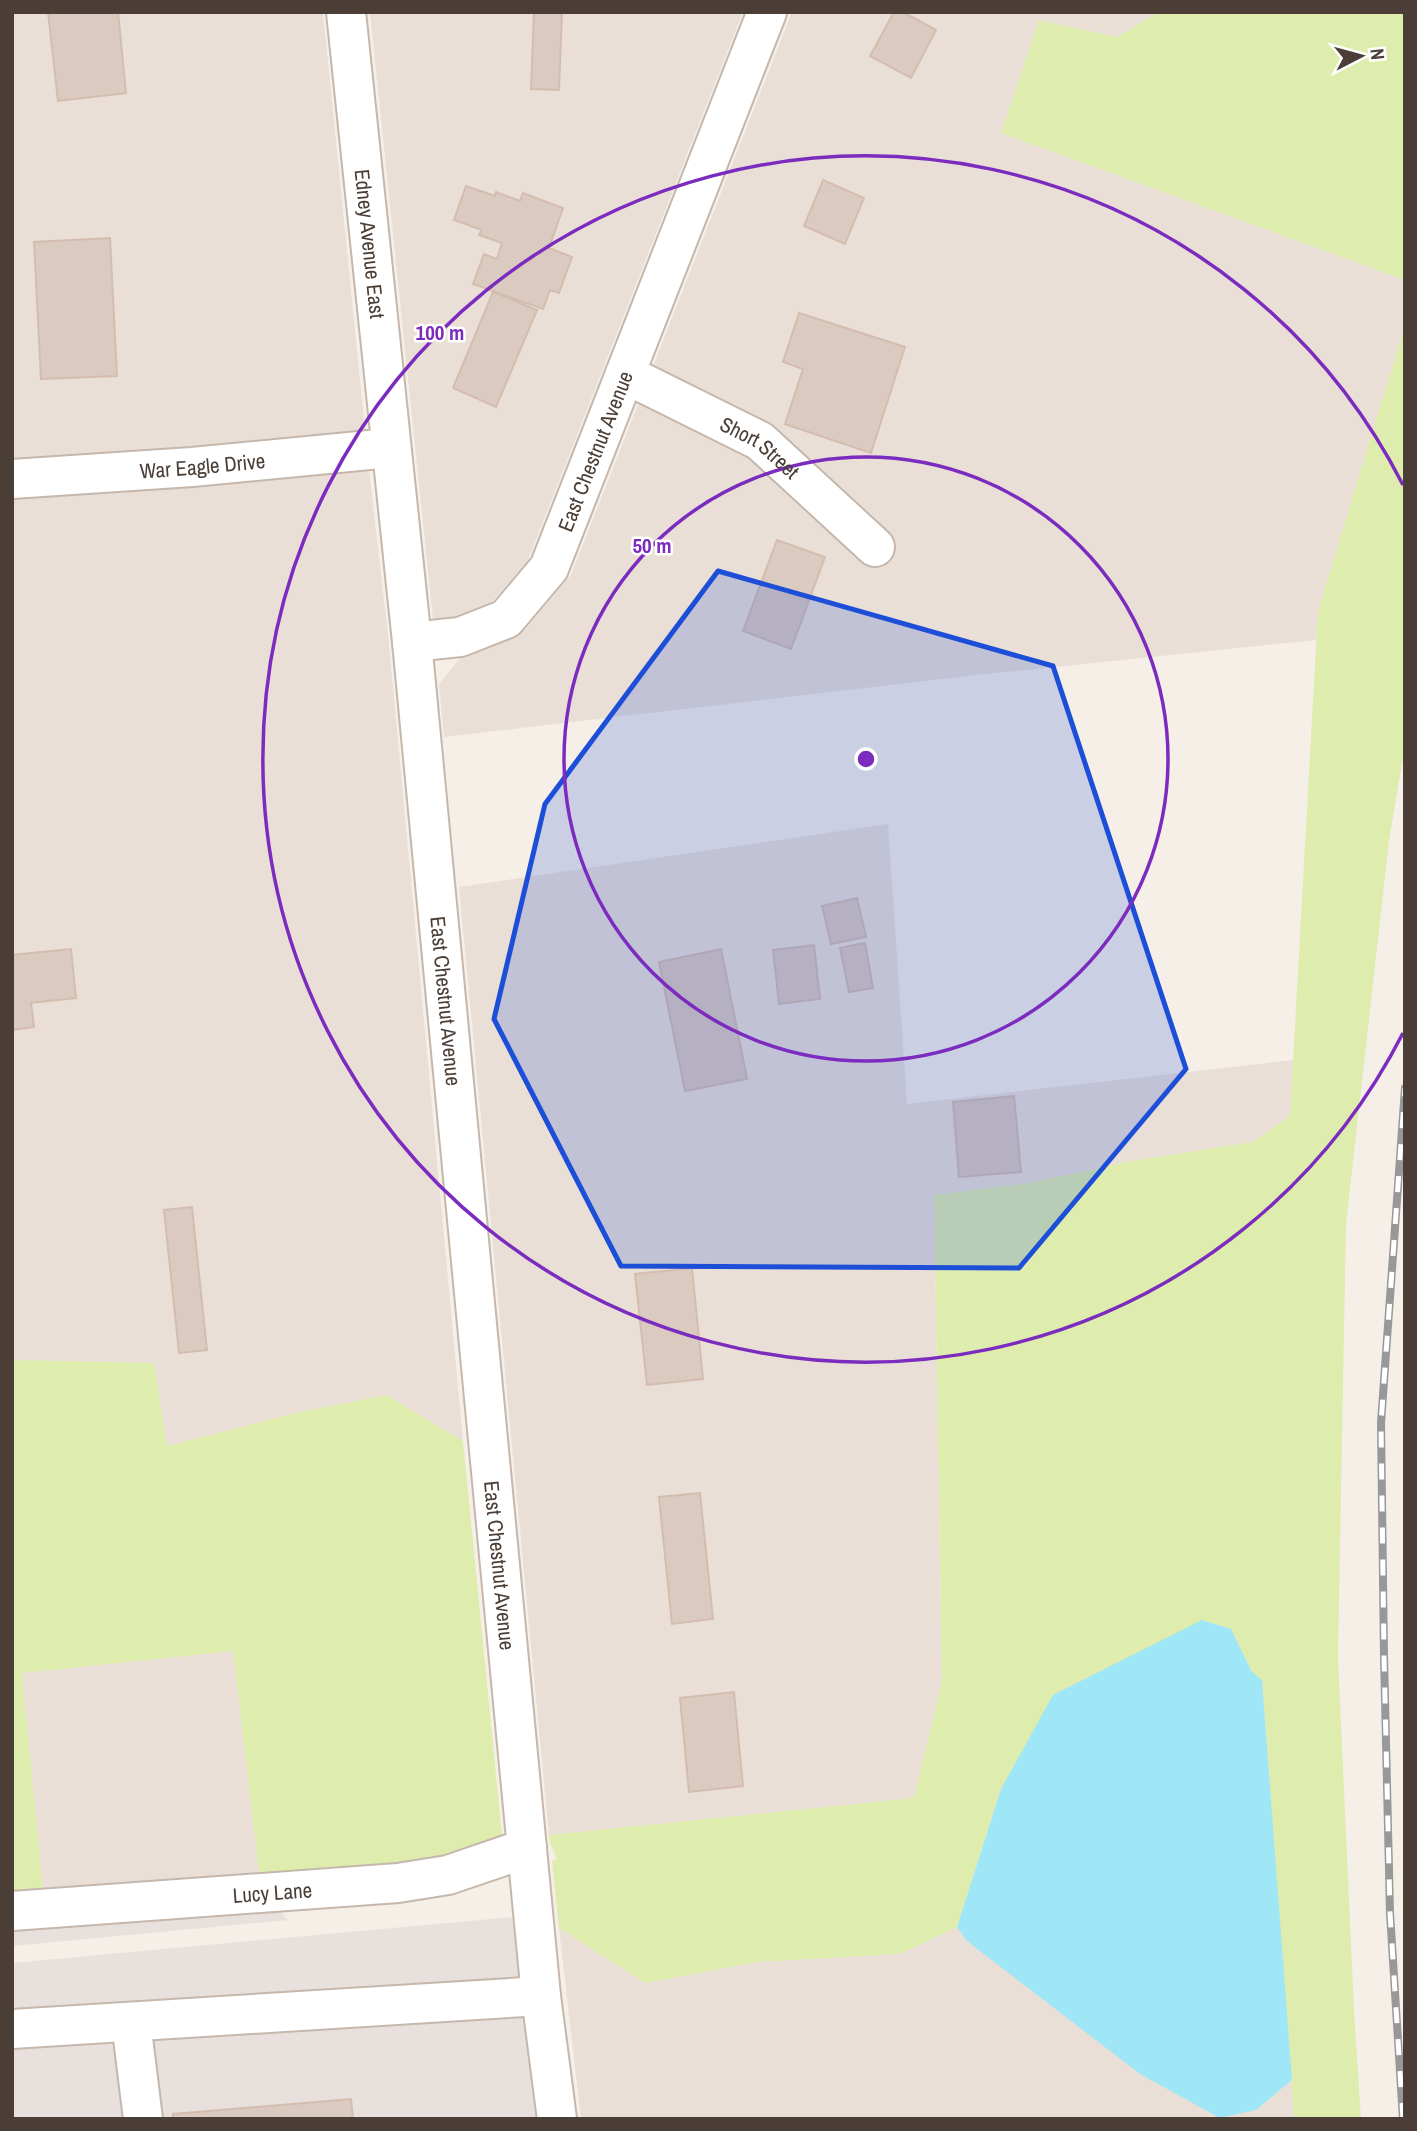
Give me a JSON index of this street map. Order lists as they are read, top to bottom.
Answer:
{
  "streets": {
    "street": [
      "Edney Avenue East",
      "Short Street",
      "East Chestnut Avenue",
      "War Eagle Drive",
      "Lucy Lane"
    ]
  },
  "crossings": [
    ["Edney Avenue East", "East Chestnut Avenue"],
    ["Edney Avenue East", "War Eagle Drive"],
    ["Short Street", "East Chestnut Avenue"],
    ["East Chestnut Avenue", "Lucy Lane"]
  ],
  "north": "right",
  "rings": ["100 m", "50 m"]
}
